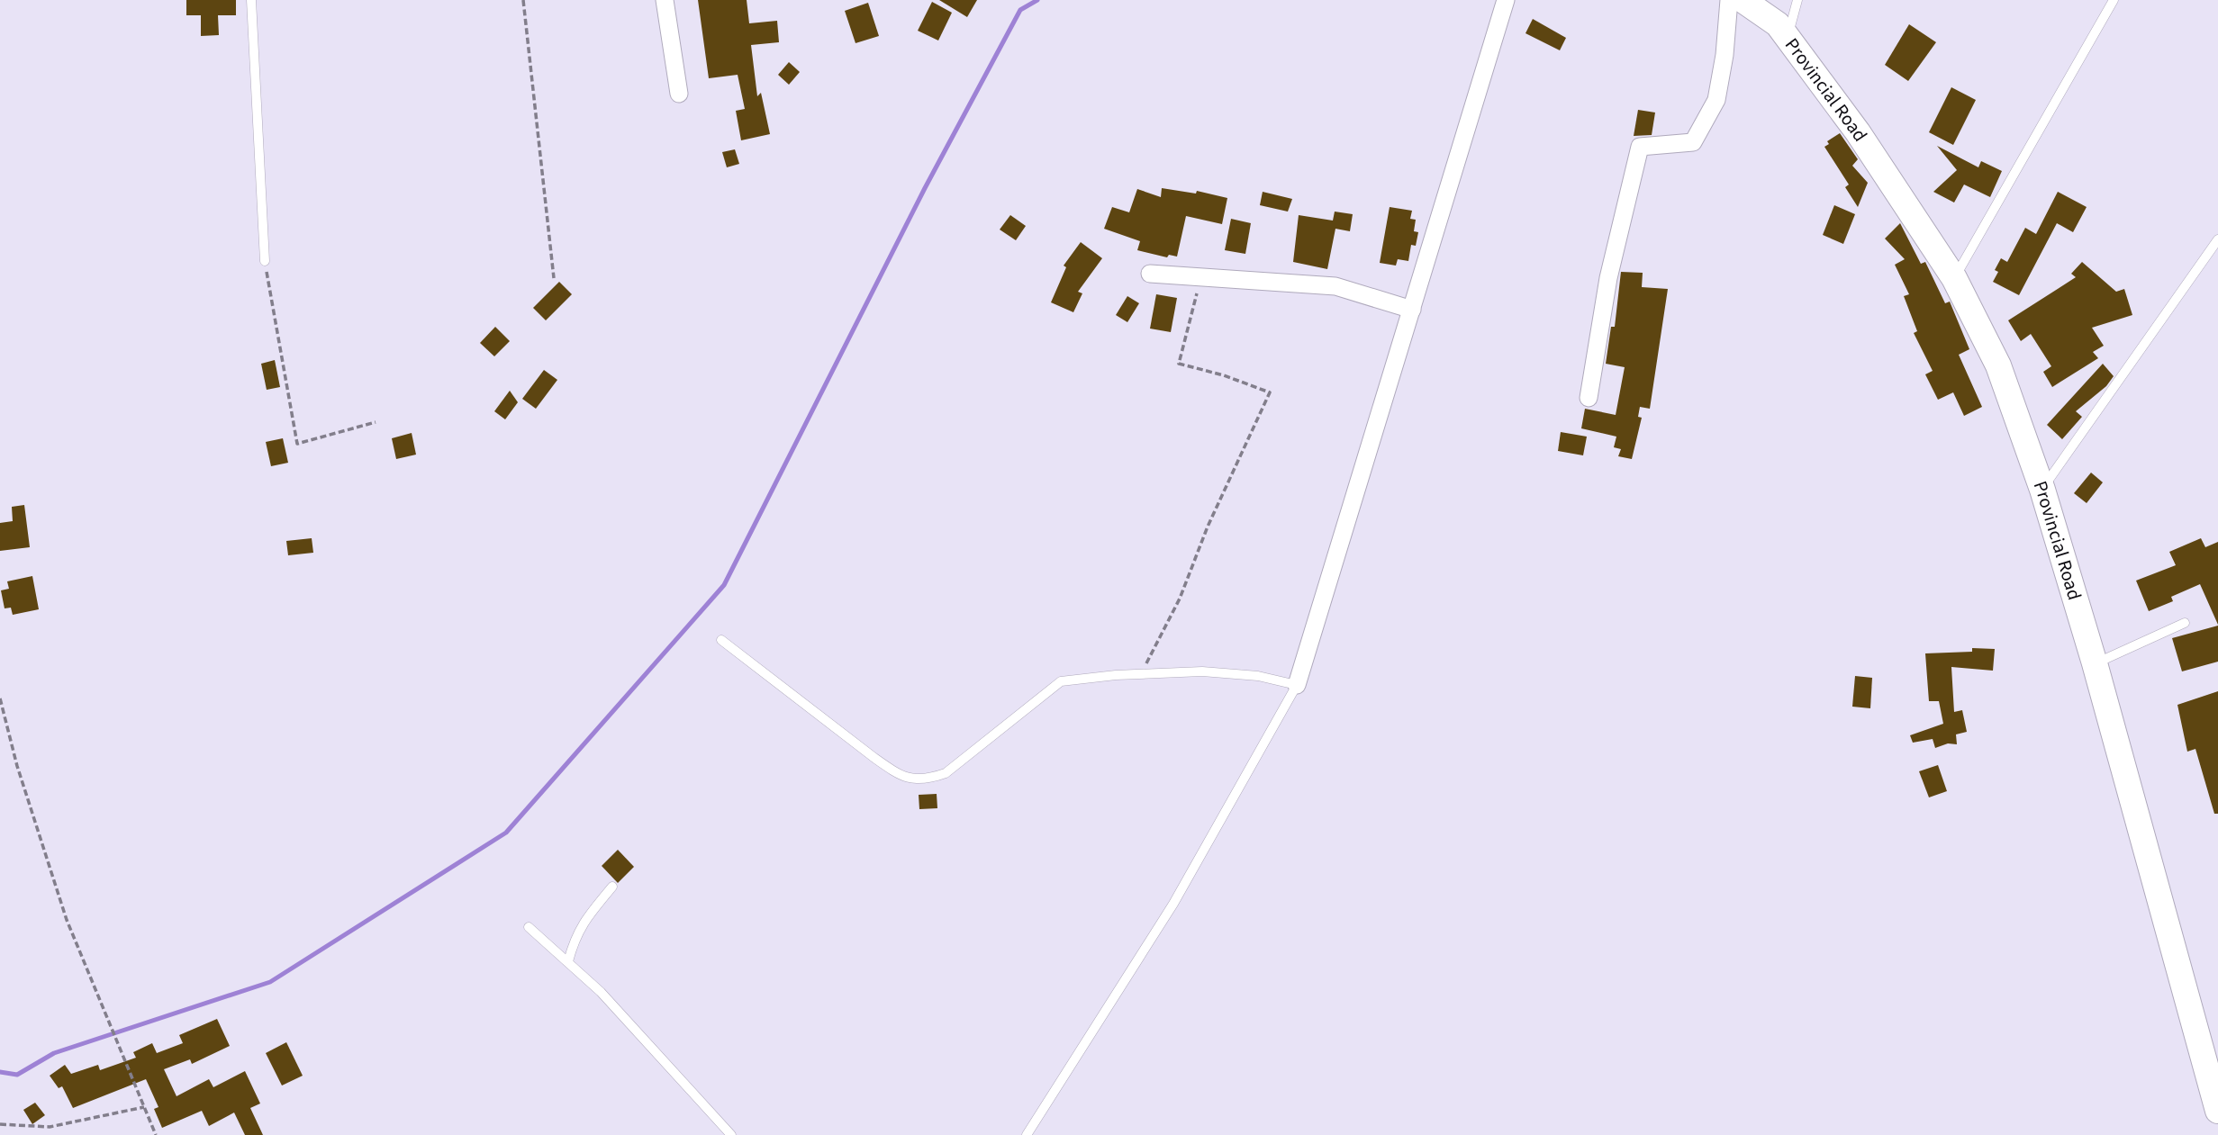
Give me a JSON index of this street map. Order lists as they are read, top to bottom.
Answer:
{
  "streets": {
    "main road": ["Provincial Road"]
  }
}
